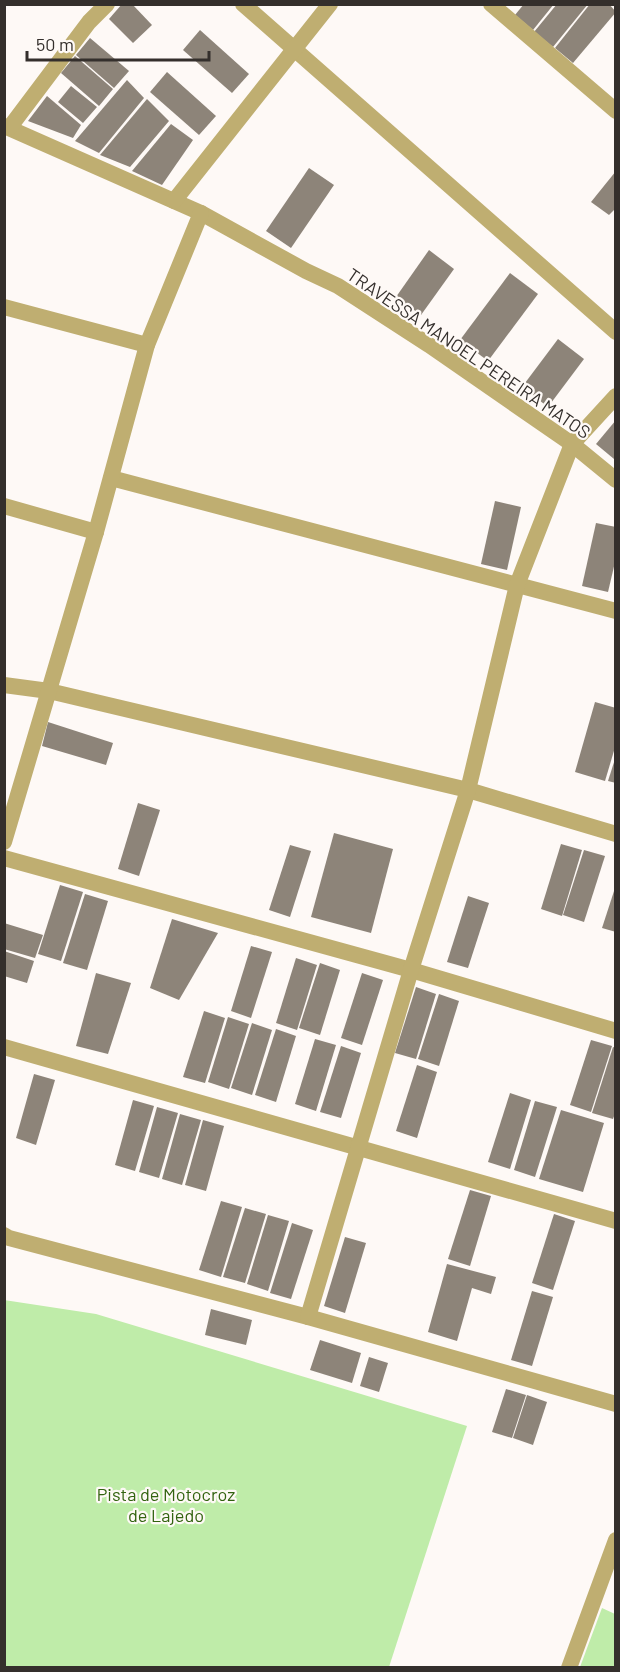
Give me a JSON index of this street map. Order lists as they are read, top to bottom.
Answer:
{
  "streets": {
    "street": ["TRAVESSA MANOEL PEREIRA MATOS"]
  },
  "parks": ["Pista de Motocroz de Lajedo"],
  "scale_bar": "50 m"
}
